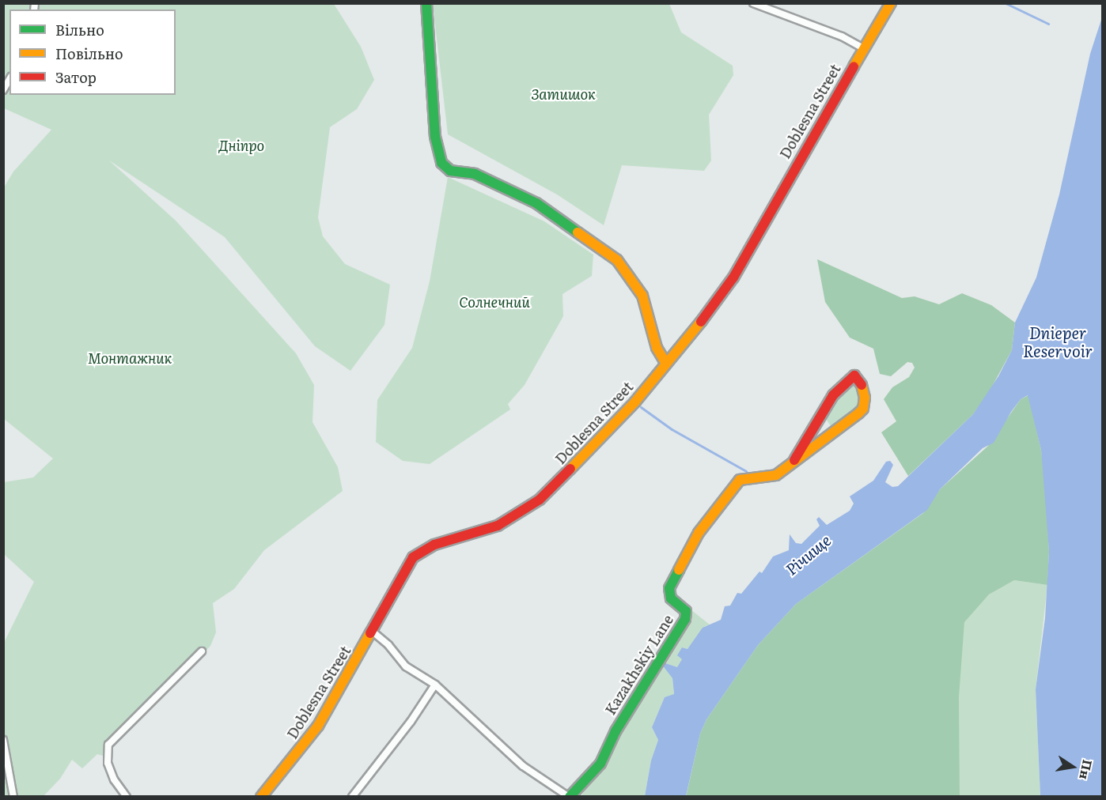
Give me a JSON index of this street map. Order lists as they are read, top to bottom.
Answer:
{
  "streets": {
    "street": ["Doblesna Street", "Kazakhskiy Lane"]
  },
  "crossings": [
    ["Doblesna Street", "Kazakhskiy Lane"]
  ],
  "water": ["Dnieper Reservoir", "Річище"],
  "parks": [
    "Затишок",
    "Дніпро",
    "Солнечний",
    "Монтажник"
  ],
  "legend": ["Вільно", "Повільно", "Затор"],
  "north": "right"
}
